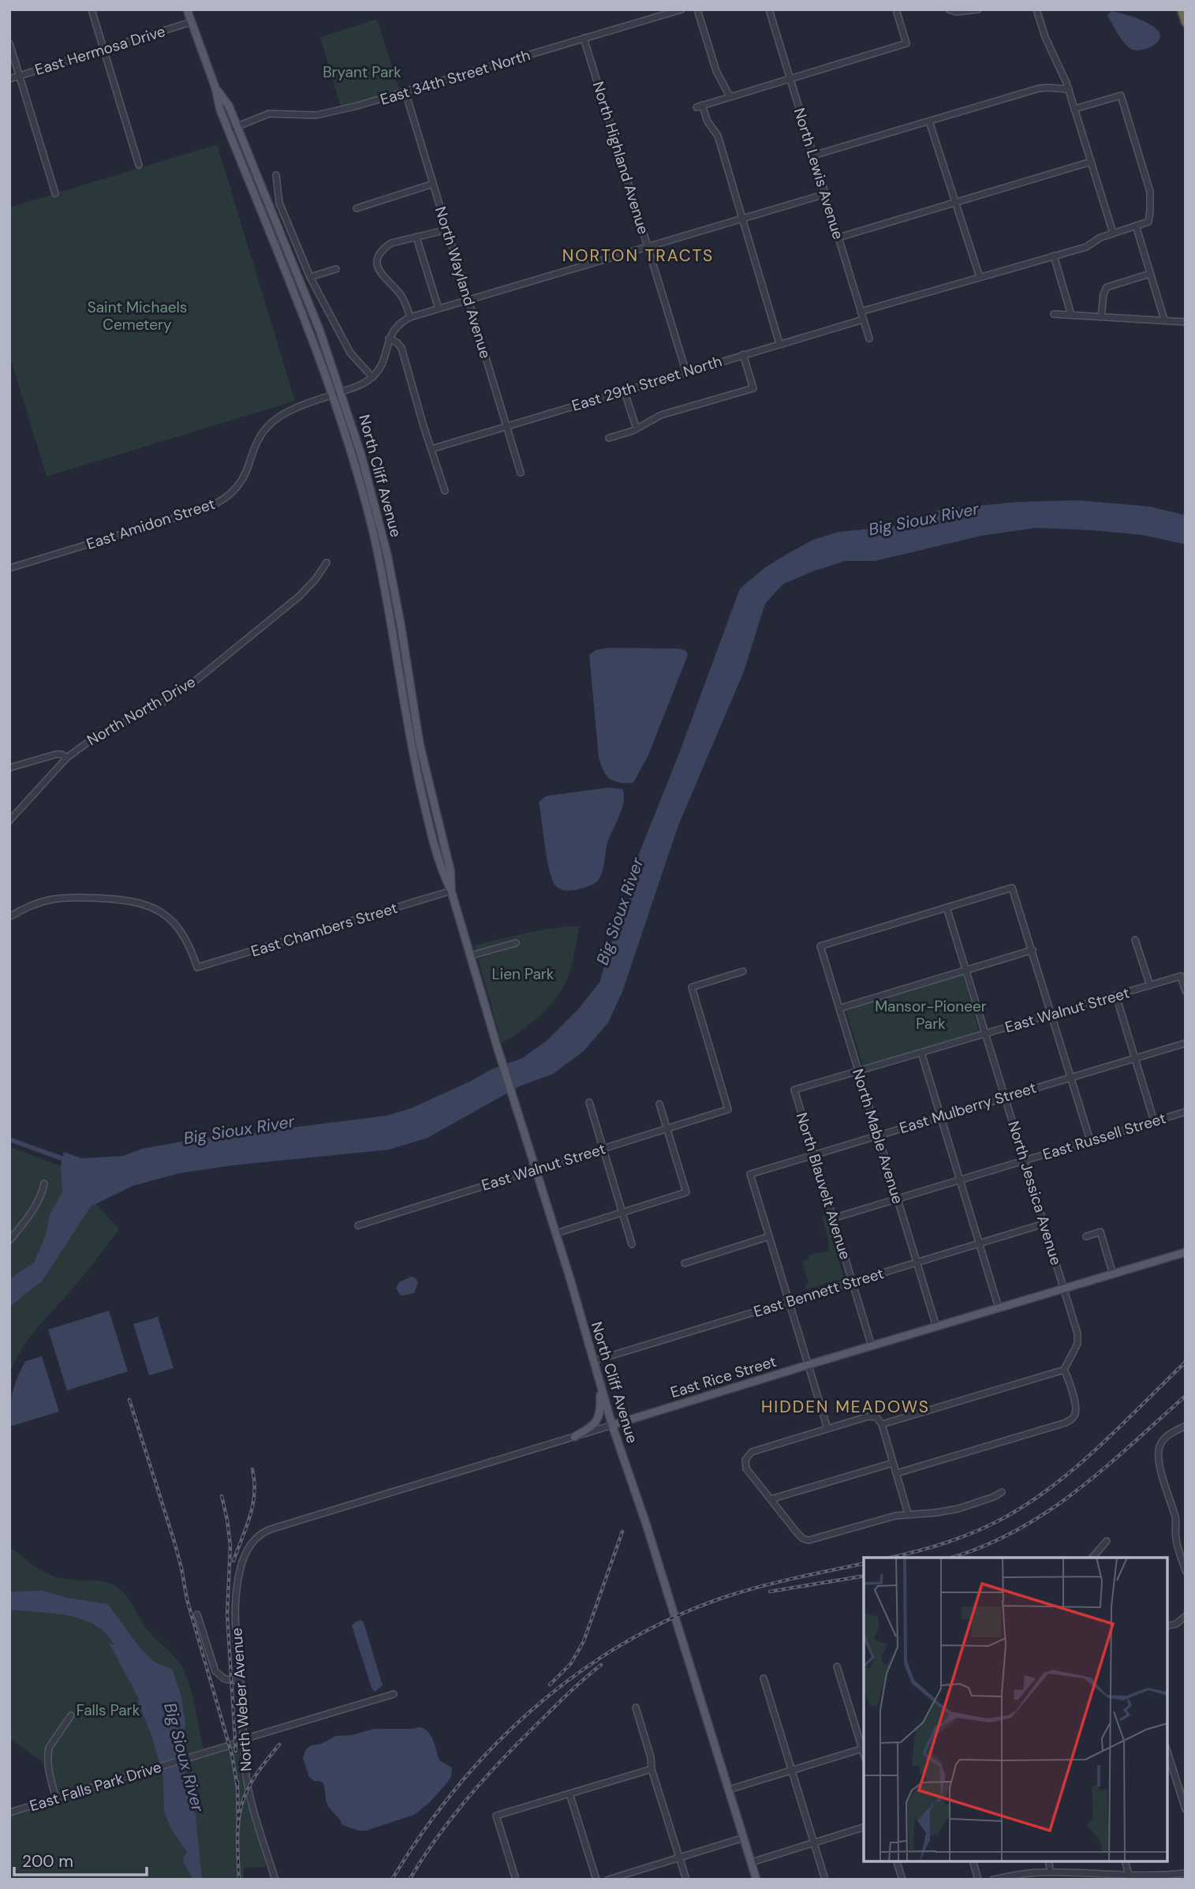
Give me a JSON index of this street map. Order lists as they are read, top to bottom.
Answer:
{
  "streets": {
    "main road": ["North Cliff Avenue", "East Rice Street"],
    "street": [
      "East Hermosa Drive",
      "East 34th Street North",
      "North Highland Avenue",
      "North Lewis Avenue",
      "North Wayland Avenue",
      "East 29th Street North",
      "East Amidon Street",
      "North North Drive",
      "East Chambers Street",
      "East Walnut Street",
      "East Mulberry Street",
      "North Mable Avenue",
      "East Russell Street",
      "North Blauvelt Avenue",
      "North Jessica Avenue",
      "East Bennett Street",
      "North Weber Avenue",
      "East Falls Park Drive"
    ]
  },
  "crossings": [
    ["East Hermosa Drive", "North Cliff Avenue"],
    ["East 34th Street North", "North Highland Avenue"],
    ["East 34th Street North", "North Wayland Avenue"],
    ["East 34th Street North", "North Cliff Avenue"],
    ["North Highland Avenue", "East 29th Street North"],
    ["North Lewis Avenue", "East 29th Street North"],
    ["North Wayland Avenue", "East 29th Street North"],
    ["North Cliff Avenue", "East Amidon Street"],
    ["North Cliff Avenue", "East Chambers Street"],
    ["North Cliff Avenue", "East Walnut Street"],
    ["North Cliff Avenue", "East Bennett Street"],
    ["North Cliff Avenue", "East Rice Street"],
    ["East Walnut Street", "North Mable Avenue"],
    ["East Walnut Street", "North Blauvelt Avenue"],
    ["East Walnut Street", "North Jessica Avenue"],
    ["East Mulberry Street", "North Mable Avenue"],
    ["East Mulberry Street", "North Blauvelt Avenue"],
    ["East Mulberry Street", "North Jessica Avenue"],
    ["North Mable Avenue", "East Russell Street"],
    ["North Mable Avenue", "North Jessica Avenue"],
    ["North Mable Avenue", "East Bennett Street"],
    ["North Mable Avenue", "East Rice Street"],
    ["East Russell Street", "North Blauvelt Avenue"],
    ["East Russell Street", "North Jessica Avenue"],
    ["North Blauvelt Avenue", "East Bennett Street"],
    ["North Blauvelt Avenue", "East Rice Street"],
    ["North Jessica Avenue", "East Bennett Street"],
    ["North Jessica Avenue", "East Rice Street"],
    ["East Rice Street", "North Weber Avenue"],
    ["North Weber Avenue", "East Falls Park Drive"]
  ],
  "districts": ["NORTON TRACTS", "HIDDEN MEADOWS"],
  "water": ["Big Sioux River"],
  "parks": [
    "Bryant Park",
    "Saint Michaels Cemetery",
    "Lien Park",
    "Mansor-Pioneer Park",
    "Falls Park"
  ],
  "scale_bar": "200 m"
}
